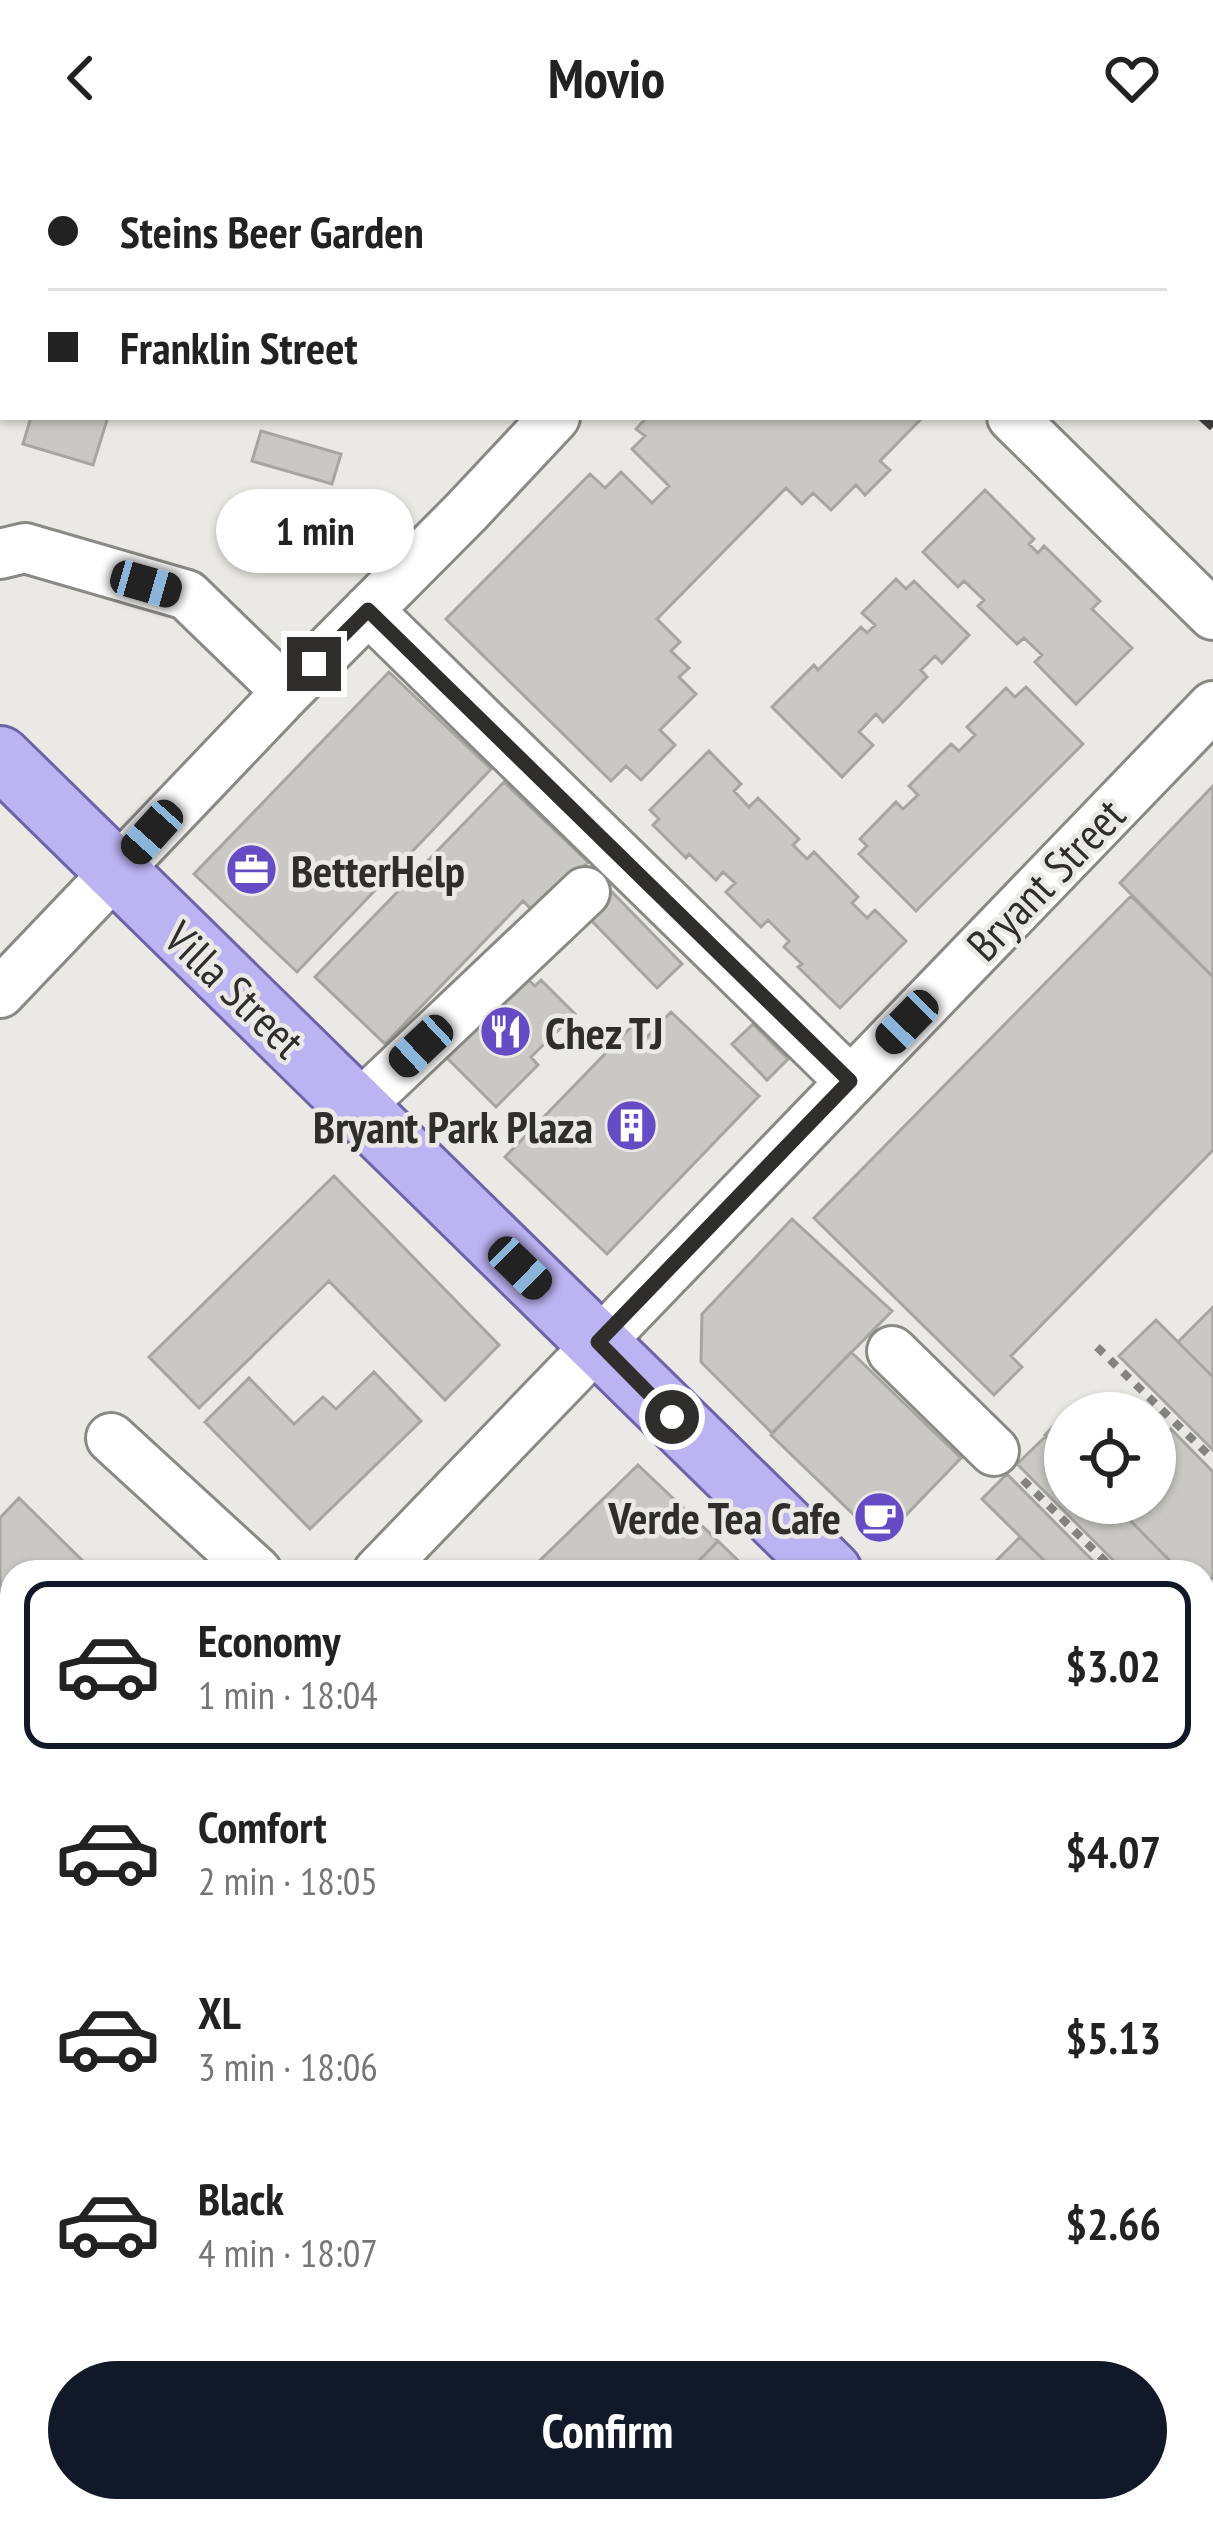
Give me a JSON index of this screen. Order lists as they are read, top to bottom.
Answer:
{
  "streets": {
    "main road": ["Villa Street"],
    "street": ["Bryant Street"]
  },
  "crossings": [
    ["Bryant Street", "Villa Street"]
  ],
  "places": {
    "office": ["BetterHelp"],
    "restaurant": ["Chez TJ"],
    "building": ["Bryant Park Plaza"],
    "cafe": ["Verde Tea Cafe"]
  },
  "page": {
    "header": "Movio",
    "banner": ["Steins Beer Garden", "Franklin Street"],
    "bubble": "1 min",
    "list": [
      {
        "name": "Economy",
        "note": "1 min · 18:04",
        "value": "$3.02"
      },
      {
        "name": "Comfort",
        "note": "2 min · 18:05",
        "value": "$4.07"
      },
      {
        "name": "XL",
        "note": "3 min · 18:06",
        "value": "$5.13"
      },
      {
        "name": "Black",
        "note": "4 min · 18:07",
        "value": "$2.66"
      }
    ],
    "buttons": "Confirm"
  }
}
